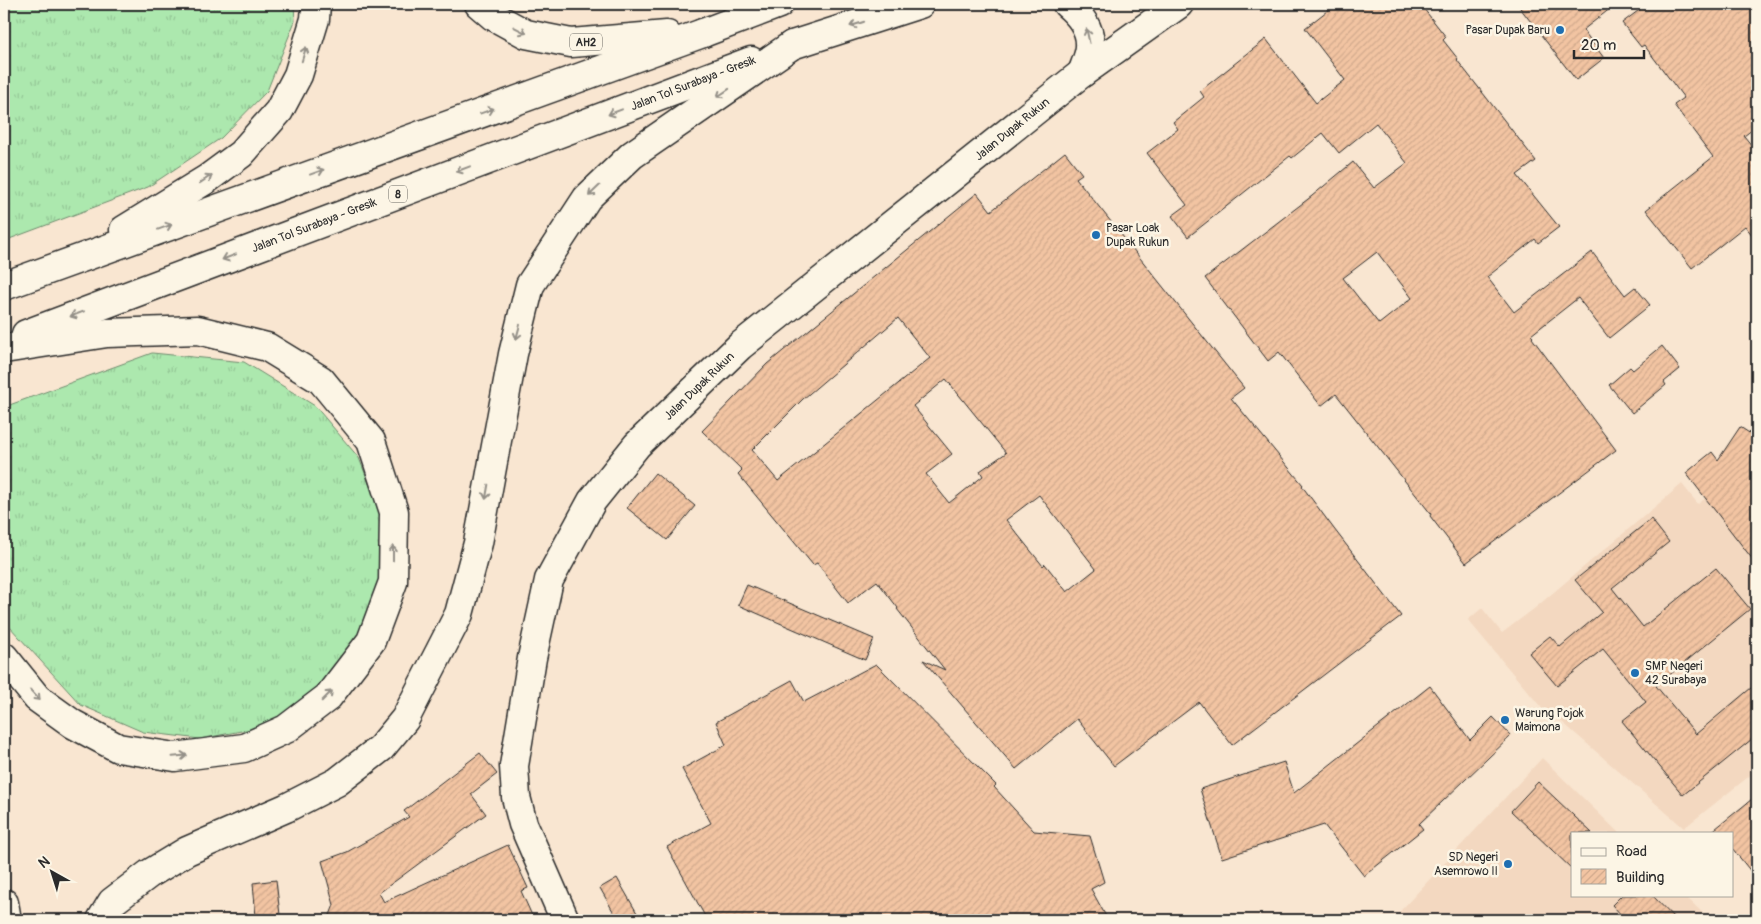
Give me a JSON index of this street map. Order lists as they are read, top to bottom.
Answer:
{
  "streets": {
    "main road": [
      "AH2",
      "Jalan Tol Surabaya - Gresik",
      "Jalan Dupak Rukun",
      "8"
    ]
  },
  "places": [
    "Pasar Dupak Baru",
    "Pasar Loak Dupak Rukun",
    "SMP Negeri 42 Surabaya",
    "Warung Pojok Maimona",
    "SD Negeri Asemrowo II"
  ],
  "legend": ["Road", "Building"],
  "scale_bar": "20 m",
  "north": "top left"
}
